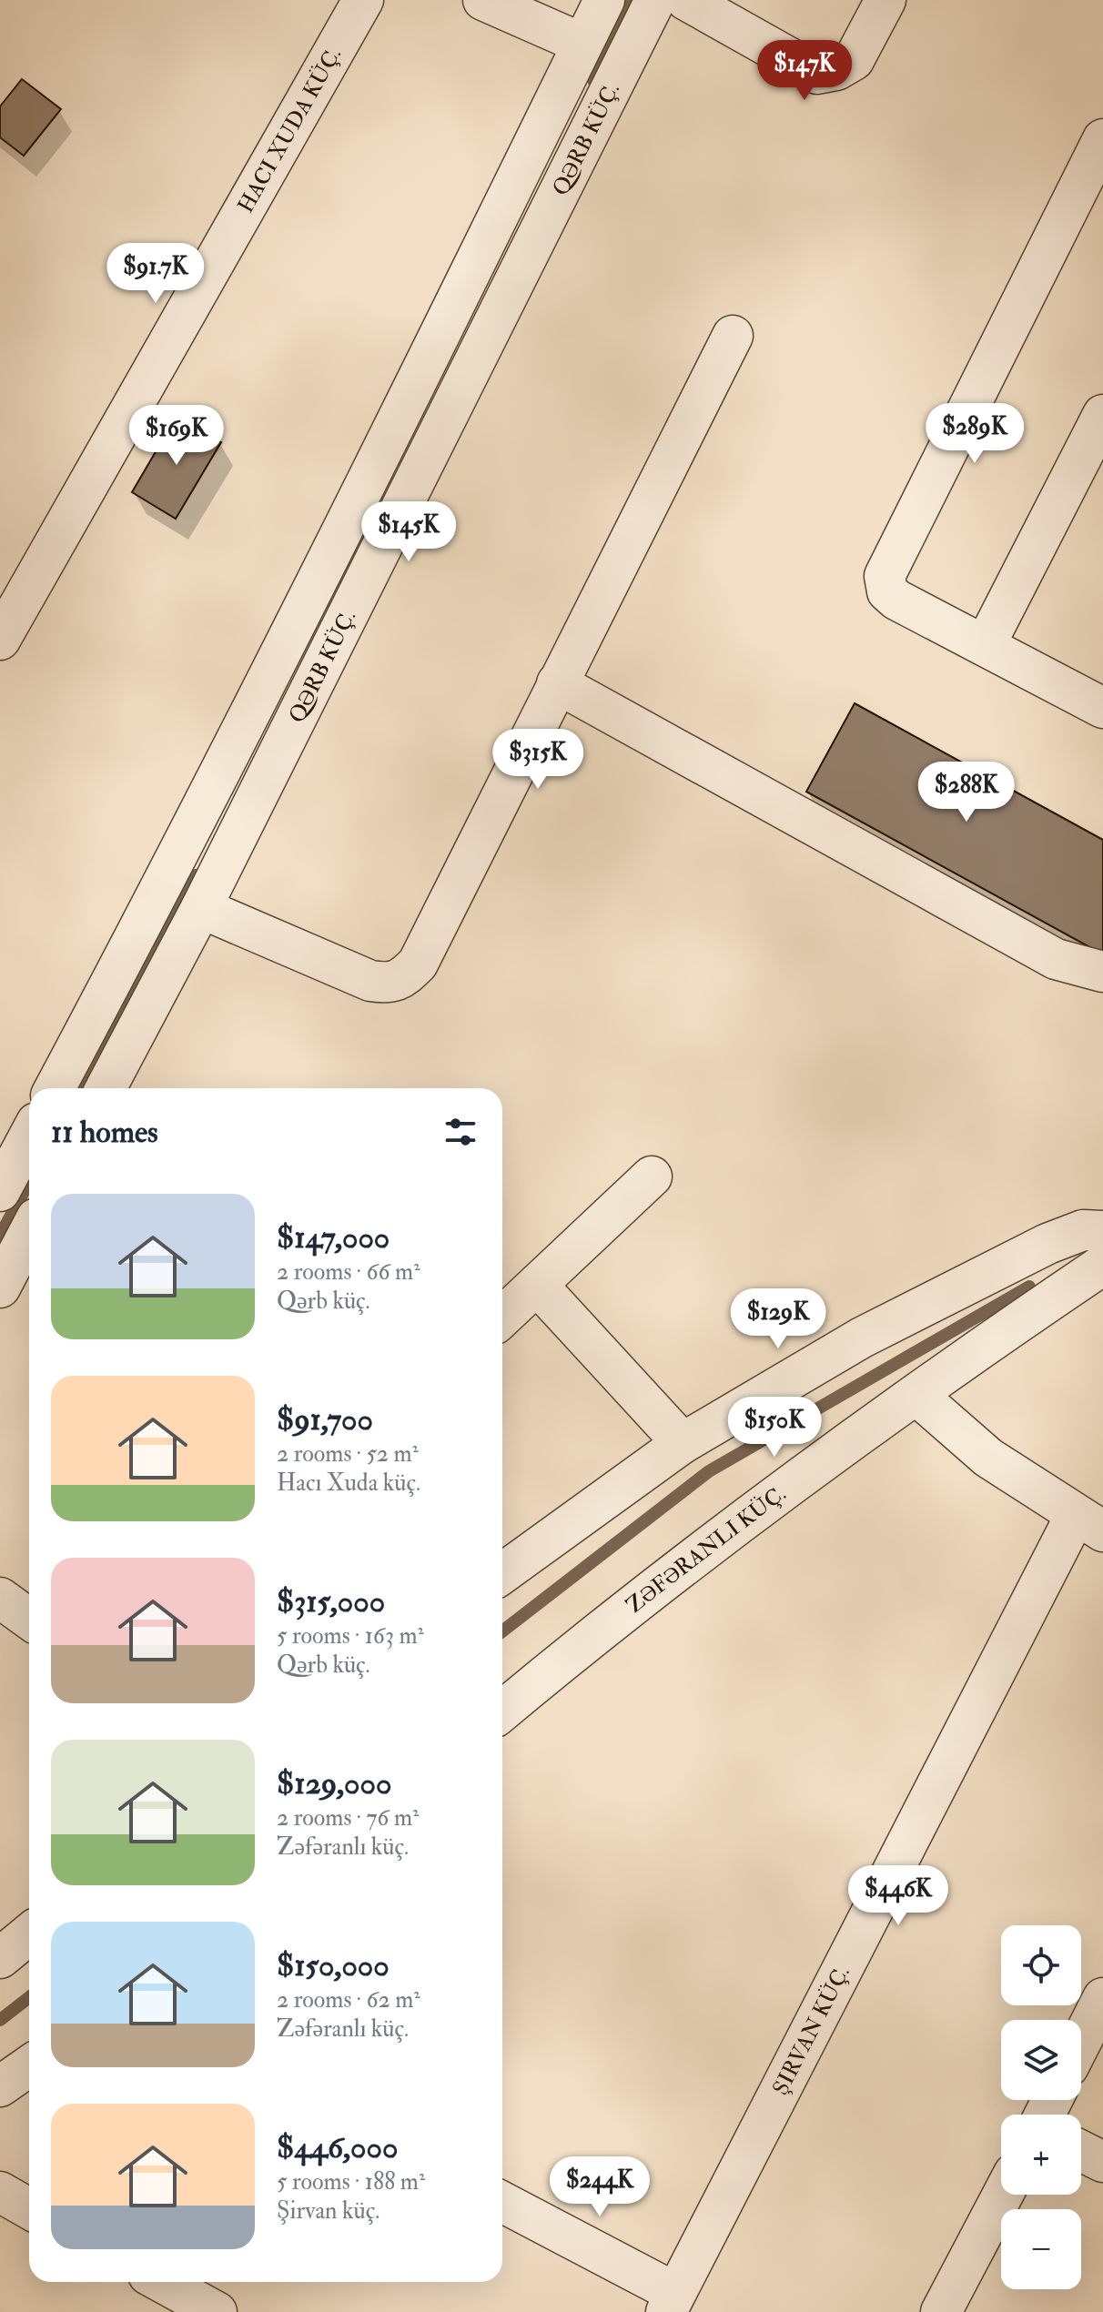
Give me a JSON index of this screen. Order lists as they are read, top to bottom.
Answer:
{
  "streets": {
    "street": ["QƏRB KÜÇ.", "ŞIRVAN KÜÇ."]
  },
  "page": {
    "price": [
      "$147K",
      "$91.7K",
      "$289K",
      "$169K",
      "$145K",
      "$315K",
      "$288K",
      "$129K",
      "$150K",
      "$446K",
      "$244K"
    ],
    "heading": "11 homes",
    "list": [
      {
        "name": "$147,000",
        "note": "2 rooms · 66 m² · Qərb küç."
      },
      {
        "name": "$91,700",
        "note": "2 rooms · 52 m² · Hacı Xuda küç."
      },
      {
        "name": "$315,000",
        "note": "5 rooms · 163 m² · Qərb küç."
      },
      {
        "name": "$129,000",
        "note": "2 rooms · 76 m² · Zəfəranlı küç."
      },
      {
        "name": "$150,000",
        "note": "2 rooms · 62 m² · Zəfəranlı küç."
      },
      {
        "name": "$446,000",
        "note": "5 rooms · 188 m² · Şirvan küç."
      }
    ],
    "map_buttons": ["+", "−"]
  }
}
